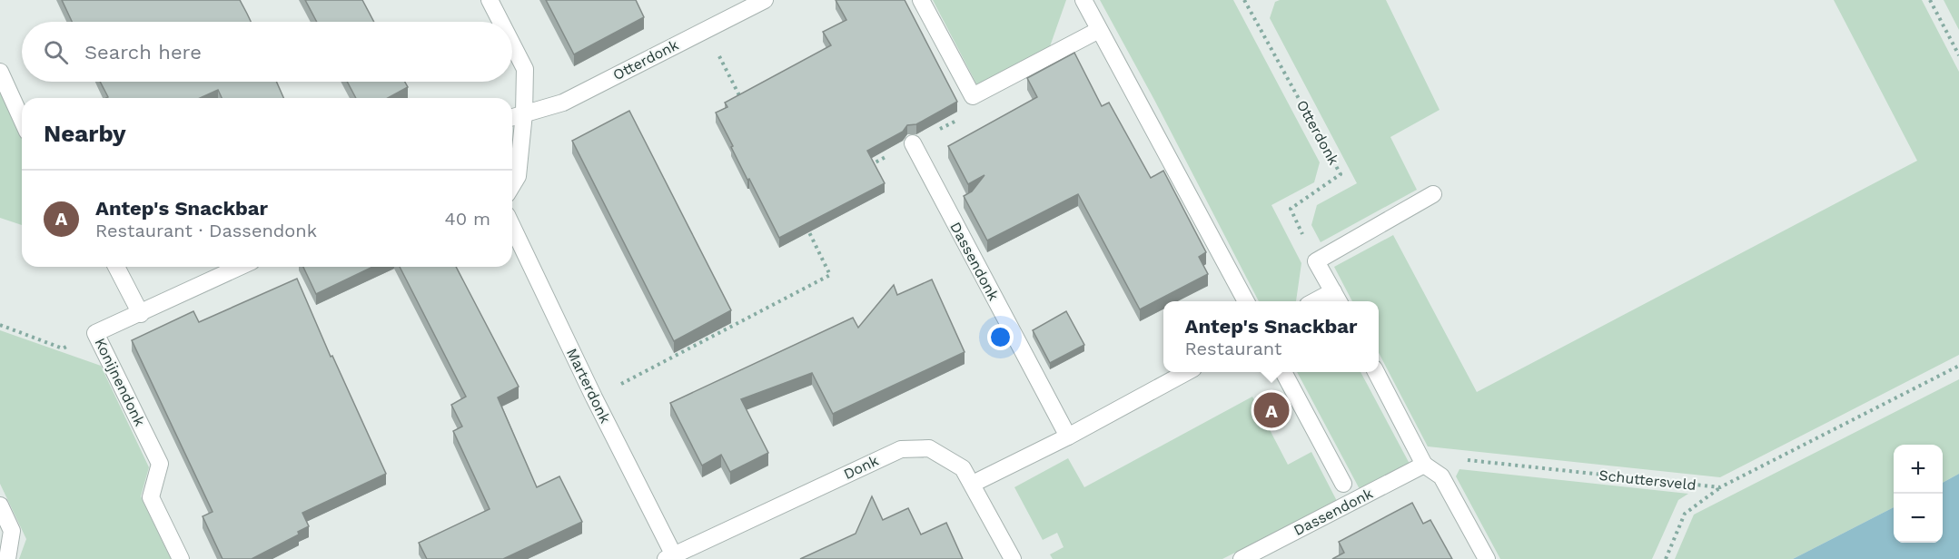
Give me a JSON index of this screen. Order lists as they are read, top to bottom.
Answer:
{
  "streets": {
    "street": [
      "Otterdonk",
      "Dassendonk",
      "Konijnendonk",
      "Marterdonk",
      "Donk"
    ],
    "path": ["Schuttersveld"]
  },
  "crossings": [
    ["Dassendonk", "Schuttersveld"],
    ["Marterdonk", "Donk"]
  ],
  "page": {
    "search": "Search here",
    "heading": "Nearby",
    "list": [
      {
        "mark": "A",
        "name": "Antep's Snackbar",
        "note": "Restaurant · Dassendonk",
        "value": "40 m"
      }
    ],
    "popup": ["Antep's Snackbar", "Restaurant"],
    "pins": "A",
    "map_buttons": ["+", "−"]
  }
}
